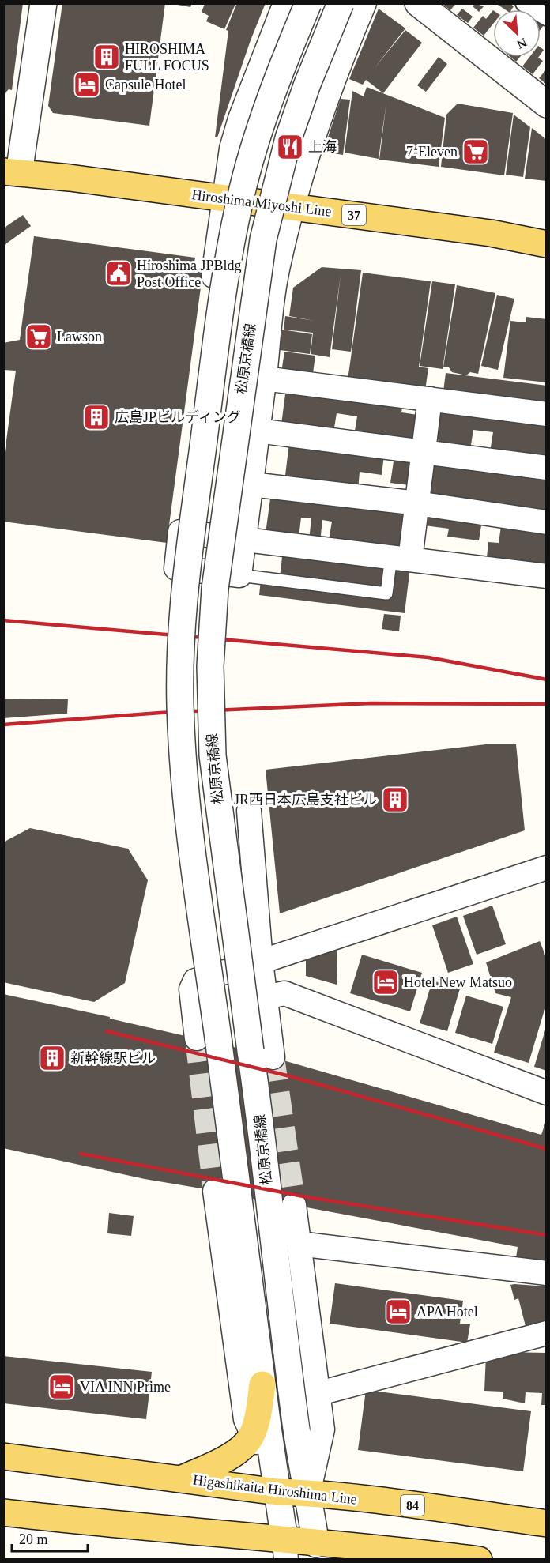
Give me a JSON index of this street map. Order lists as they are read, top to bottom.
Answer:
{
  "streets": {
    "main road": [
      "Hiroshima Miyoshi Line",
      "37",
      "Higashikaita Hiroshima Line",
      "84"
    ],
    "street": ["松原京橋線"]
  },
  "crossings": [
    ["松原京橋線", "Higashikaita Hiroshima Line"]
  ],
  "places": {
    "building": [
      "HIROSHIMA FULL FOCUS",
      "広島JPビルディング",
      "JR西日本広島支社ビル",
      "新幹線駅ビル"
    ],
    "hotel": [
      "Capsule Hotel",
      "Hotel New Matsuo",
      "APA Hotel",
      "VIA INN Prime"
    ],
    "restaurant": ["上海"],
    "supermarket": ["7-Eleven", "Lawson"],
    "public building": ["Hiroshima JPBldg Post Office"]
  },
  "scale_bar": "20 m",
  "north": "bottom right"
}
